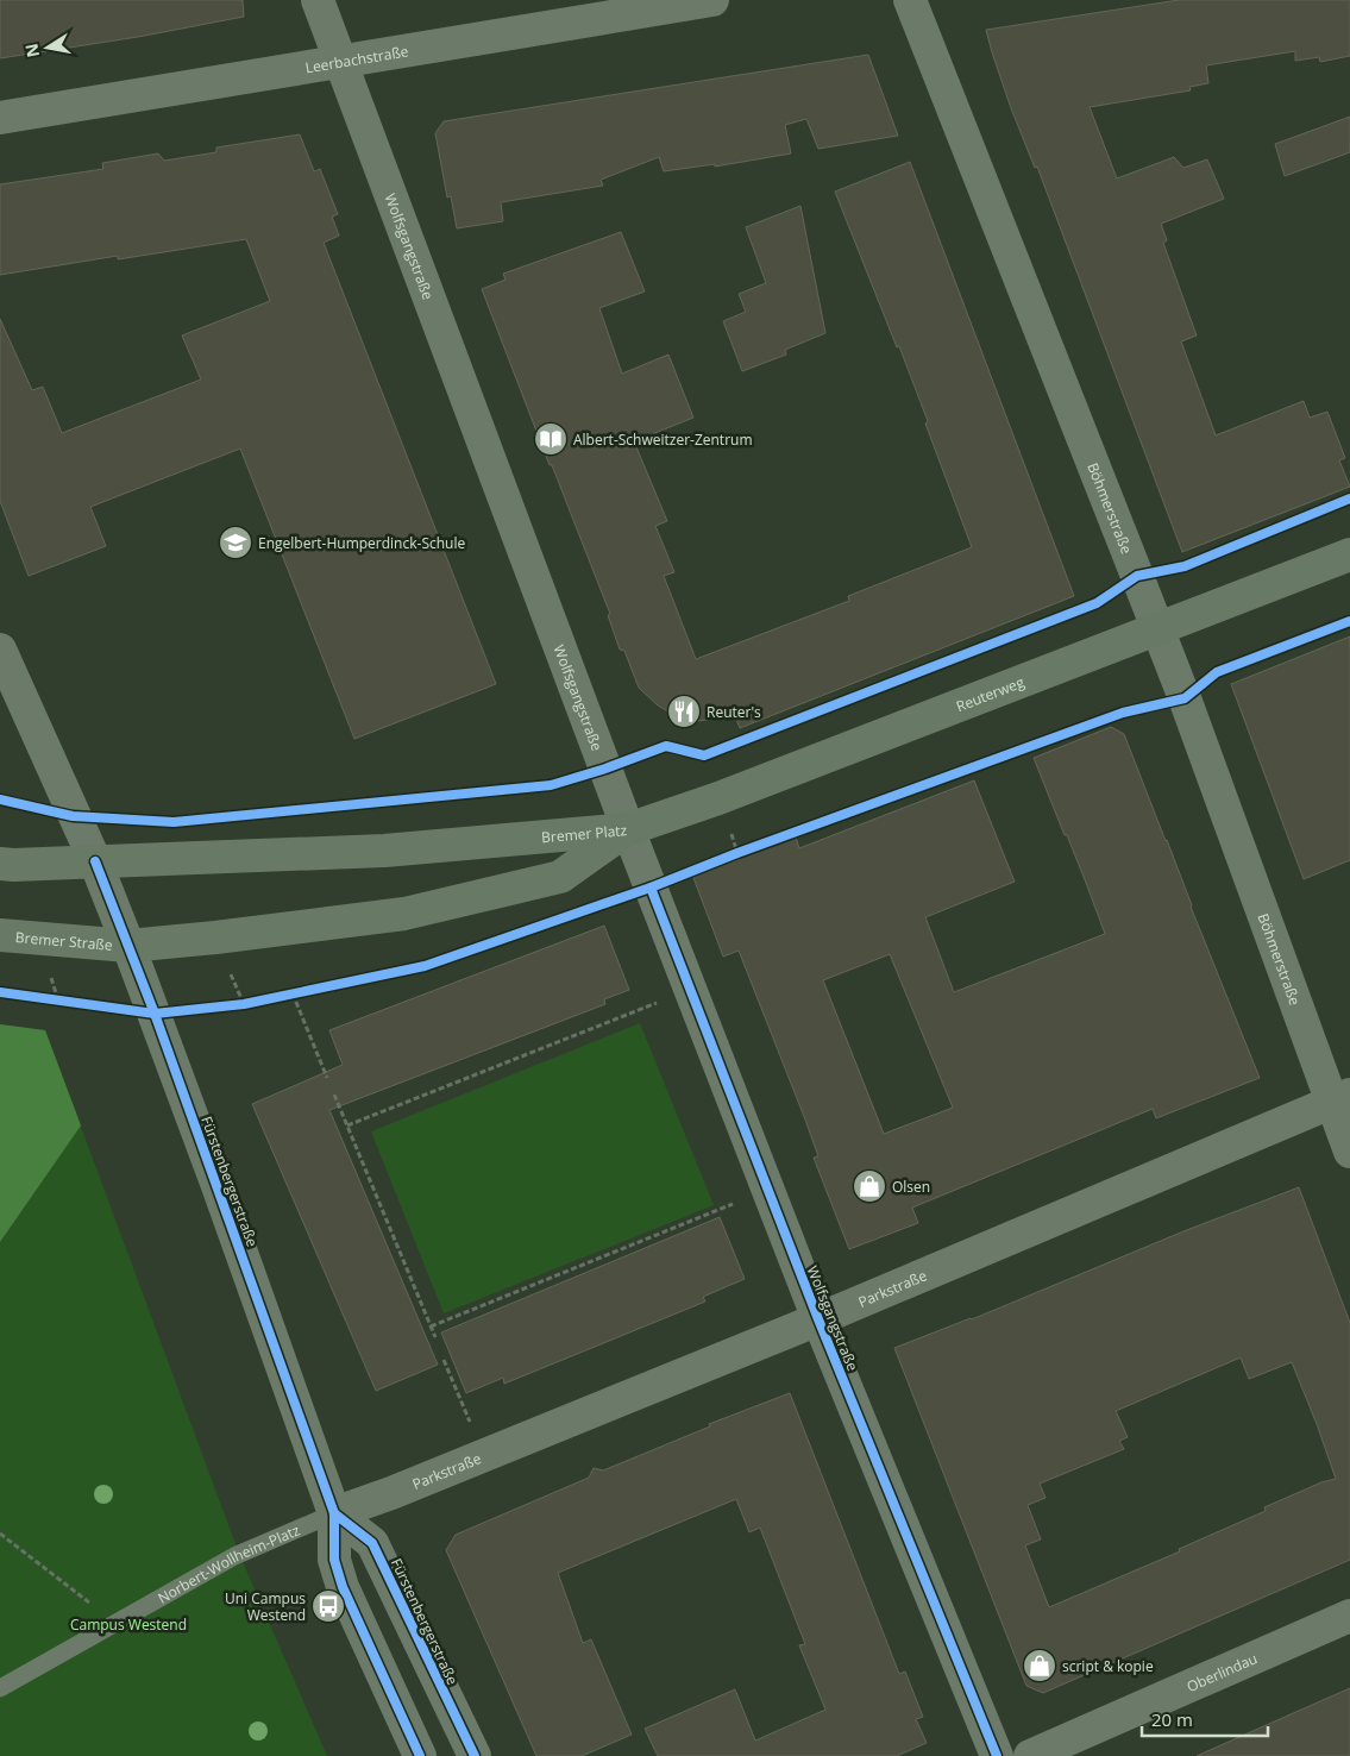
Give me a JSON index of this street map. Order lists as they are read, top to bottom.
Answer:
{
  "streets": {
    "main road": ["Reuterweg", "Bremer Platz", "Bremer Straße"],
    "street": [
      "Leerbachstraße",
      "Wolfsgangstraße",
      "Böhmerstraße",
      "Fürstenbergerstraße",
      "Parkstraße",
      "Oberlindau"
    ],
    "lane": ["Norbert-Wollheim-Platz"]
  },
  "crossings": [
    ["Leerbachstraße", "Wolfsgangstraße"],
    ["Wolfsgangstraße", "Reuterweg"],
    ["Wolfsgangstraße", "Bremer Platz"],
    ["Wolfsgangstraße", "Parkstraße"],
    ["Böhmerstraße", "Reuterweg"],
    ["Böhmerstraße", "Parkstraße"],
    ["Reuterweg", "Bremer Platz"],
    ["Bremer Platz", "Bremer Straße"],
    ["Bremer Platz", "Fürstenbergerstraße"],
    ["Bremer Straße", "Fürstenbergerstraße"],
    ["Fürstenbergerstraße", "Parkstraße"],
    ["Fürstenbergerstraße", "Norbert-Wollheim-Platz"],
    ["Parkstraße", "Norbert-Wollheim-Platz"]
  ],
  "parks": ["Campus Westend"],
  "places": {
    "library": ["Albert-Schweitzer-Zentrum"],
    "school or university": ["Engelbert-Humperdinck-Schule"],
    "restaurant": ["Reuter's"],
    "shop": ["Olsen", "script & kopie"],
    "bus stop": ["Uni Campus Westend"]
  },
  "scale_bar": "20 m",
  "north": "left"
}
